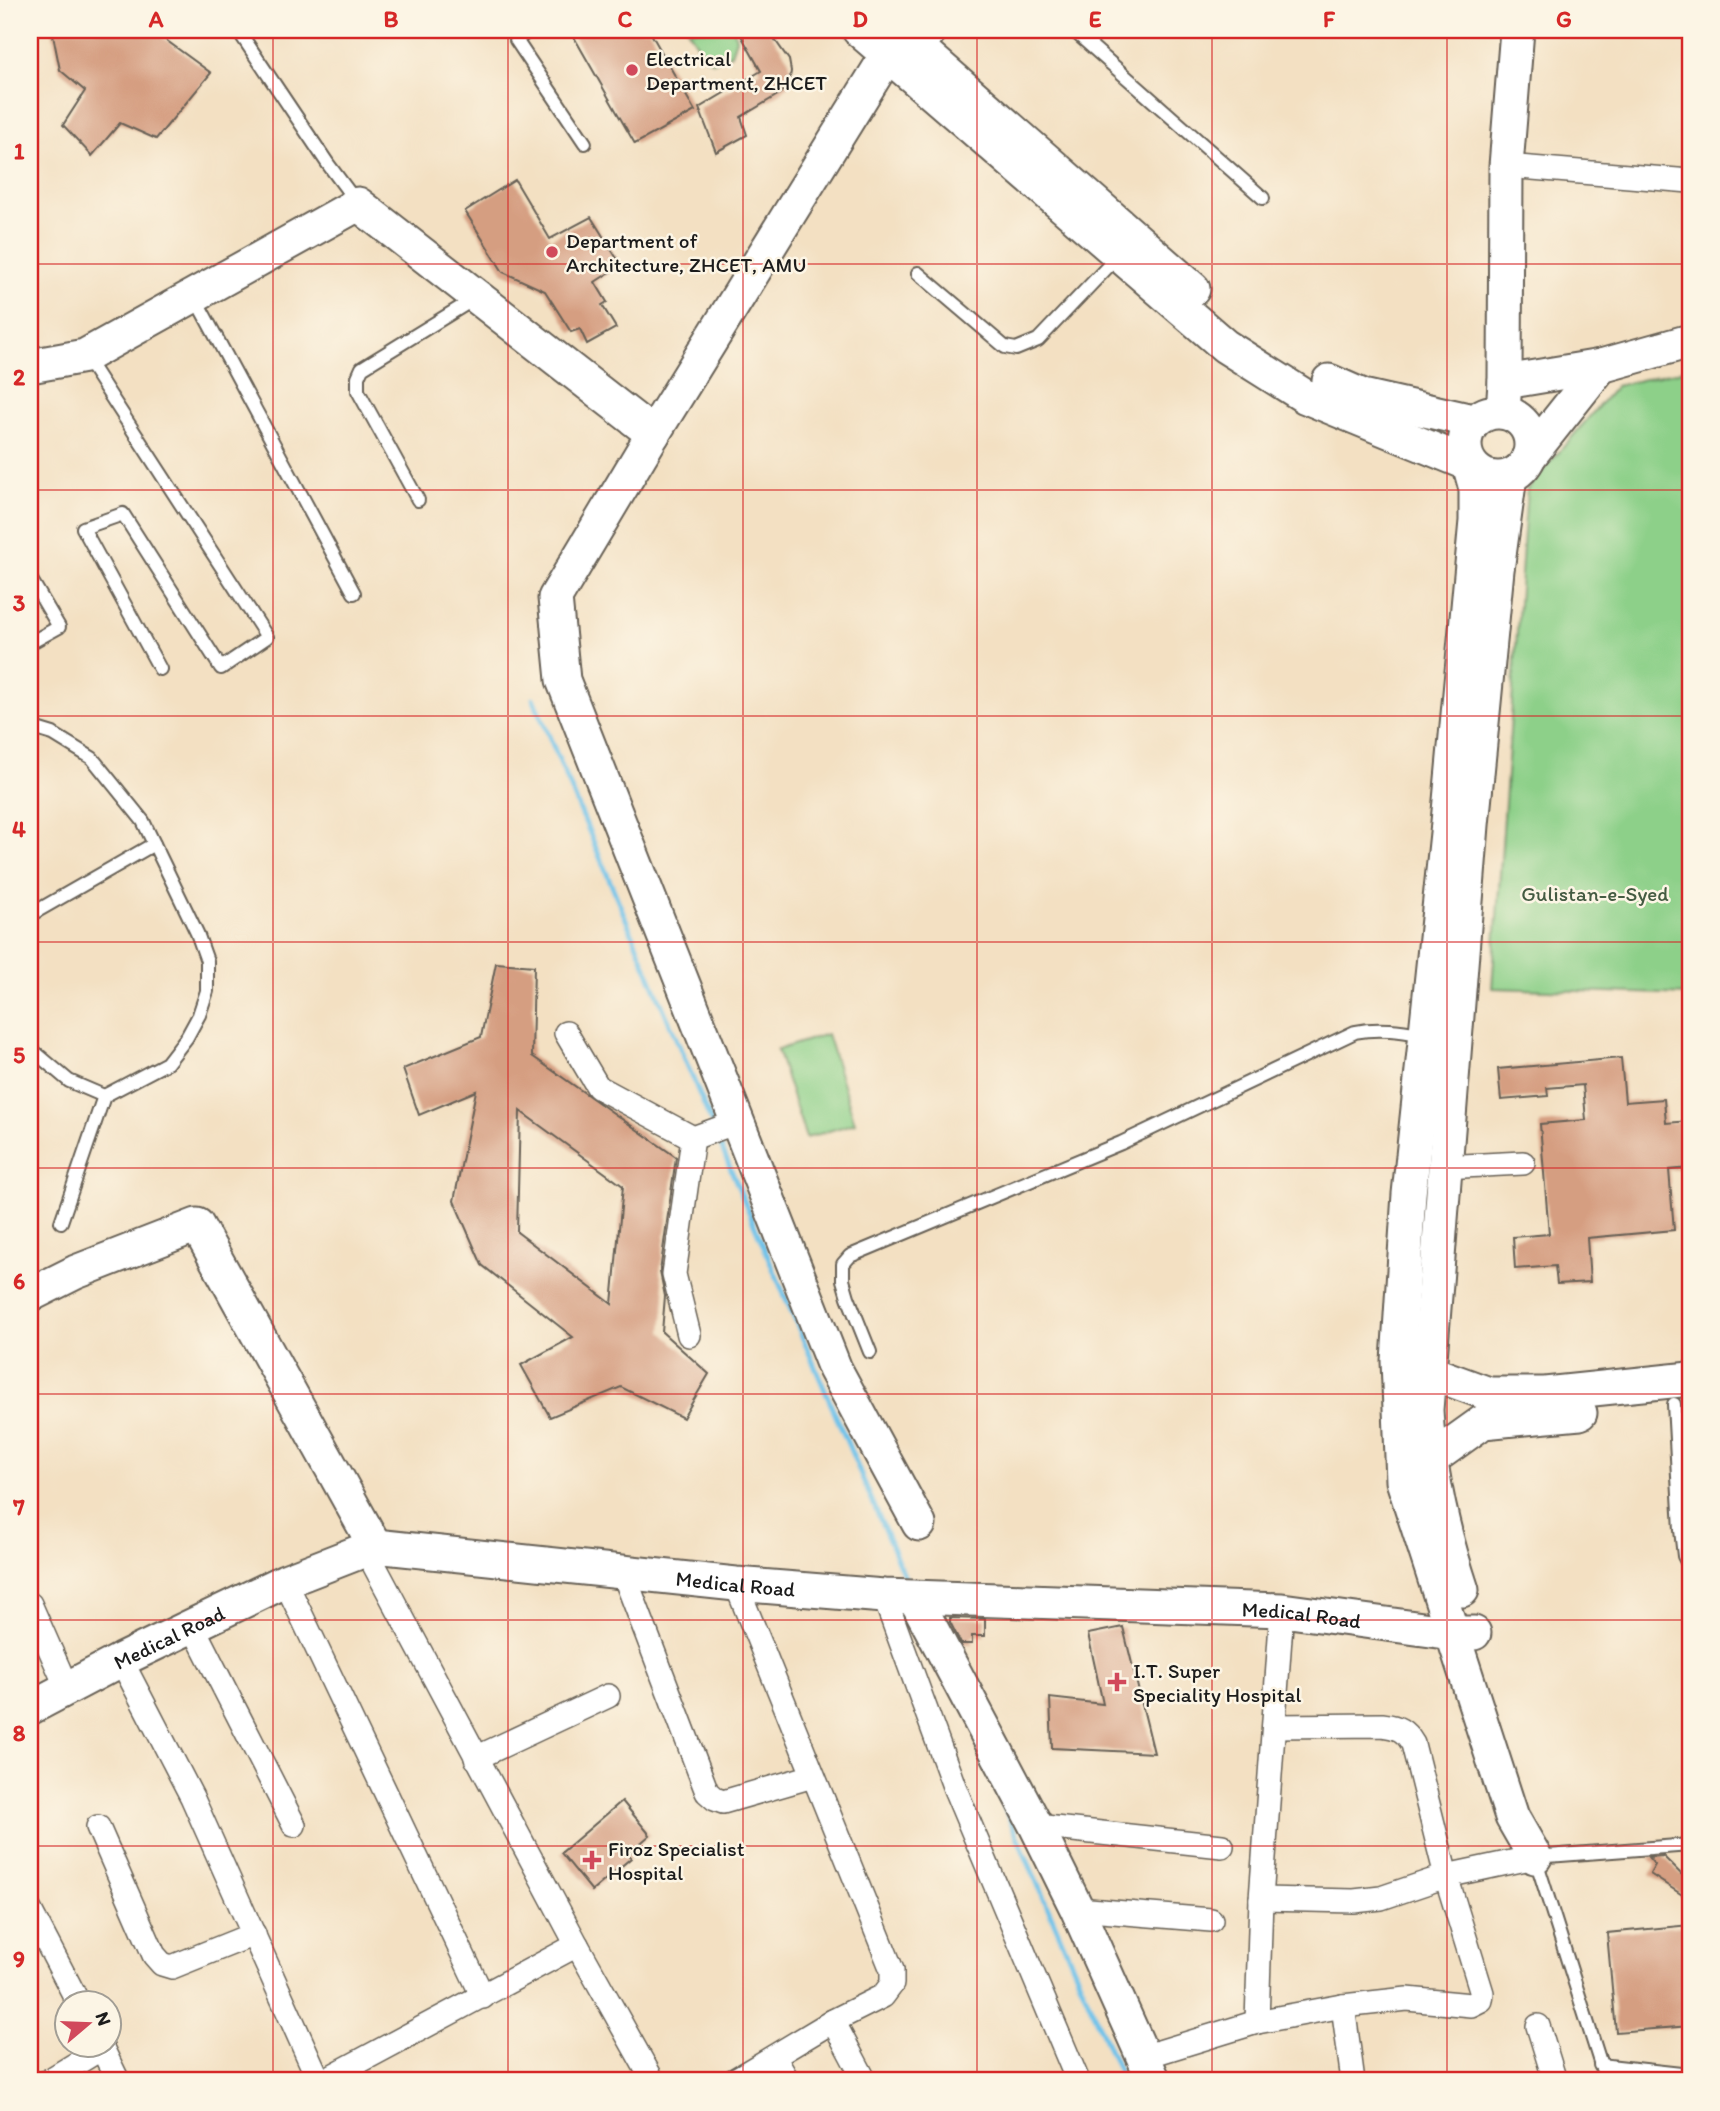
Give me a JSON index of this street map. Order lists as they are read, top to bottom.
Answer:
{
  "streets": {
    "street": ["Medical Road"]
  },
  "parks": ["Gulistan-e-Syed"],
  "places": {
    "other": ["Electrical Department, ZHCET", "Department of Architecture, ZHCET, AMU"],
    "health": ["I.T. Super Speciality Hospital", "Firoz Specialist Hospital"]
  },
  "north": "right",
  "grid": {
    "columns": [
      "A",
      "B",
      "C",
      "D",
      "E",
      "F",
      "G"
    ],
    "rows": [
      "1",
      "2",
      "3",
      "4",
      "5",
      "6",
      "7",
      "8",
      "9"
    ]
  }
}
